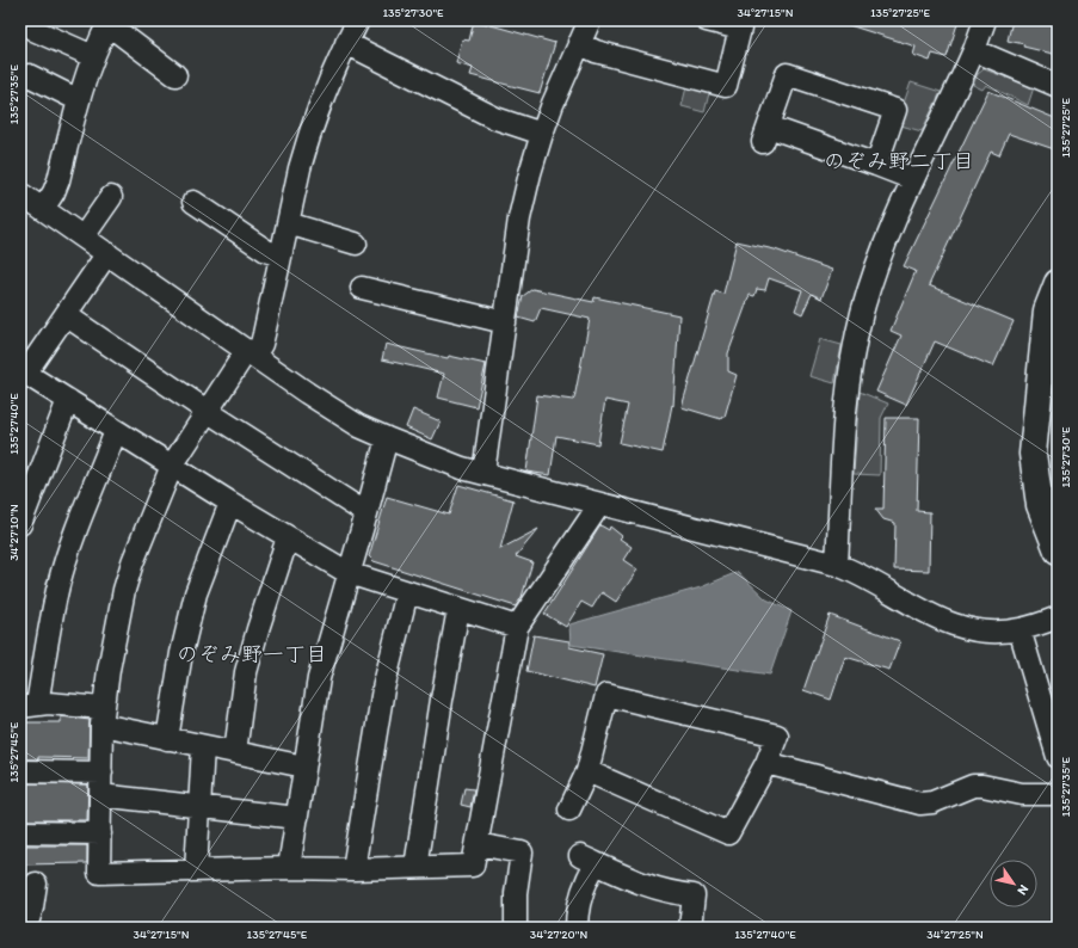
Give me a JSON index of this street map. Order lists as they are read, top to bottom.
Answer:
{
  "districts": ["のぞみ野二丁目", "のぞみ野一丁目"],
  "north": "bottom right",
  "coordinates": [
    "135°27'30\"E",
    "34°27'15\"N",
    "135°27'25\"E",
    "135°27'35\"E",
    "135°27'40\"E",
    "34°27'10\"N",
    "135°27'45\"E",
    "34°27'20\"N",
    "34°27'25\"N"
  ]
}
